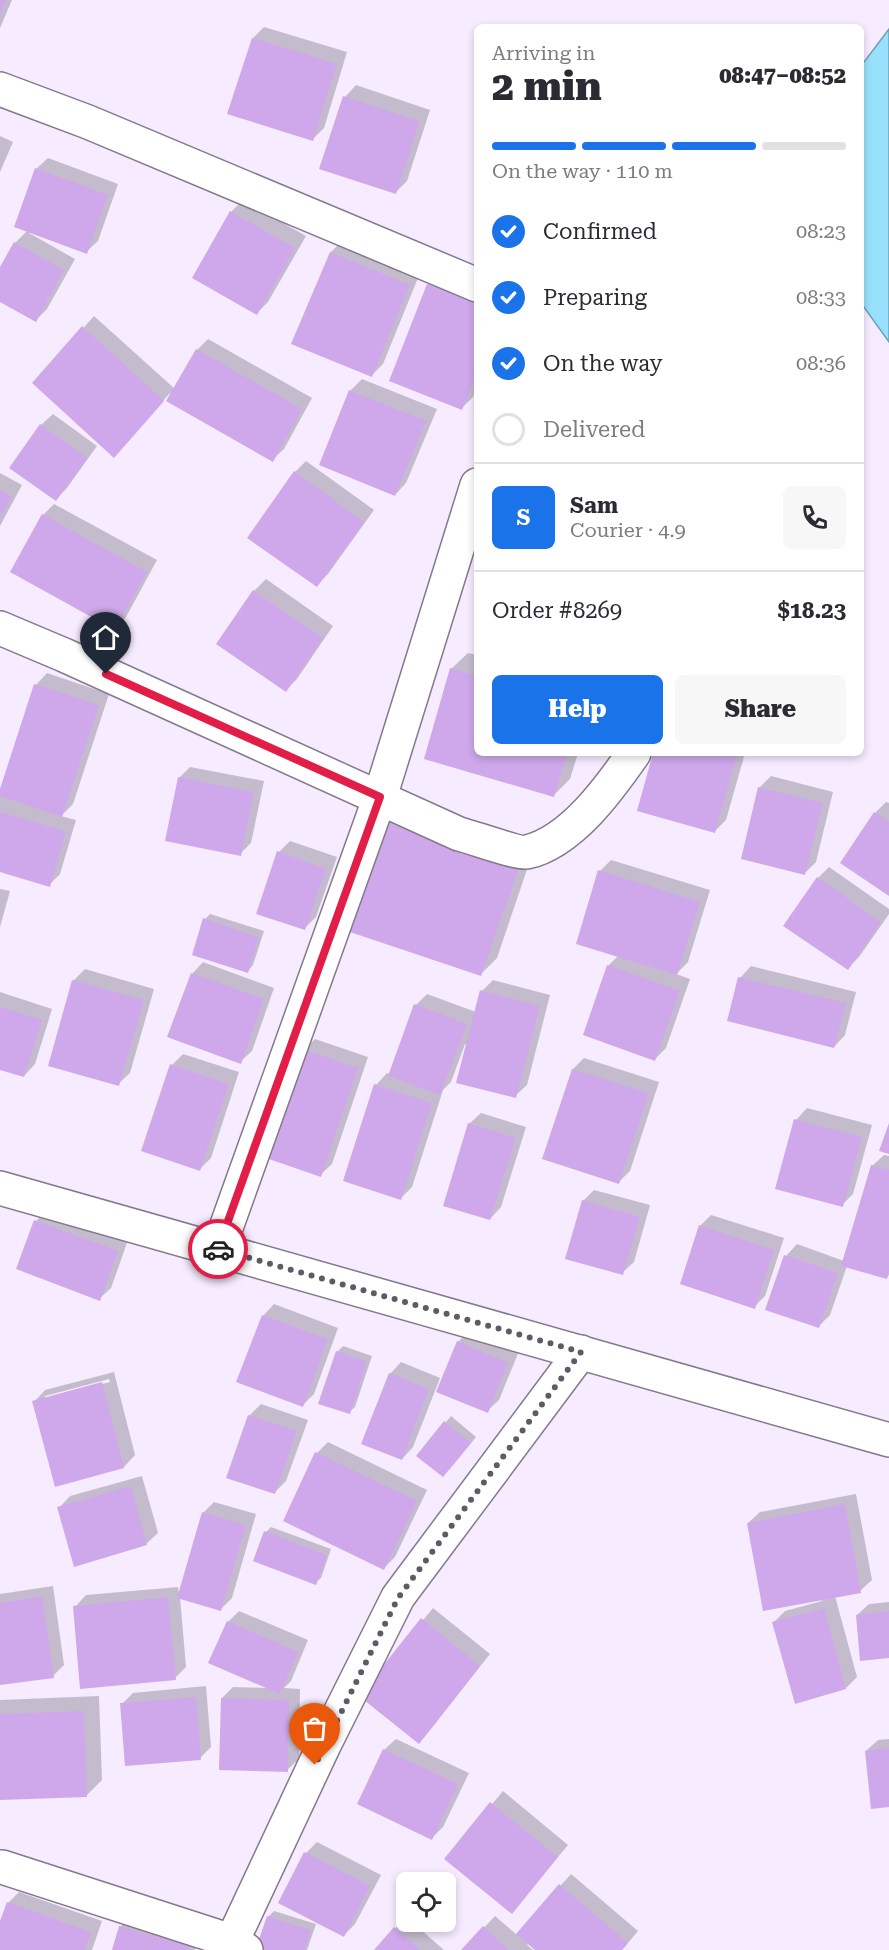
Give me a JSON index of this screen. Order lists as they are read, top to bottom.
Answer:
{
  "page": {
    "heading": ["2 min", "Arriving in", "08:47–08:52"],
    "panel": [
      "Sam",
      "Courier · 4.9",
      "Order #8269",
      "$18.23"
    ],
    "bar": "On the way · 110 m",
    "list": [
      ["Confirmed", "08:23"],
      ["Preparing", "08:33"],
      ["On the way", "08:36"],
      "Delivered"
    ],
    "round": "S",
    "buttons": ["Help", "Share"]
  }
}
